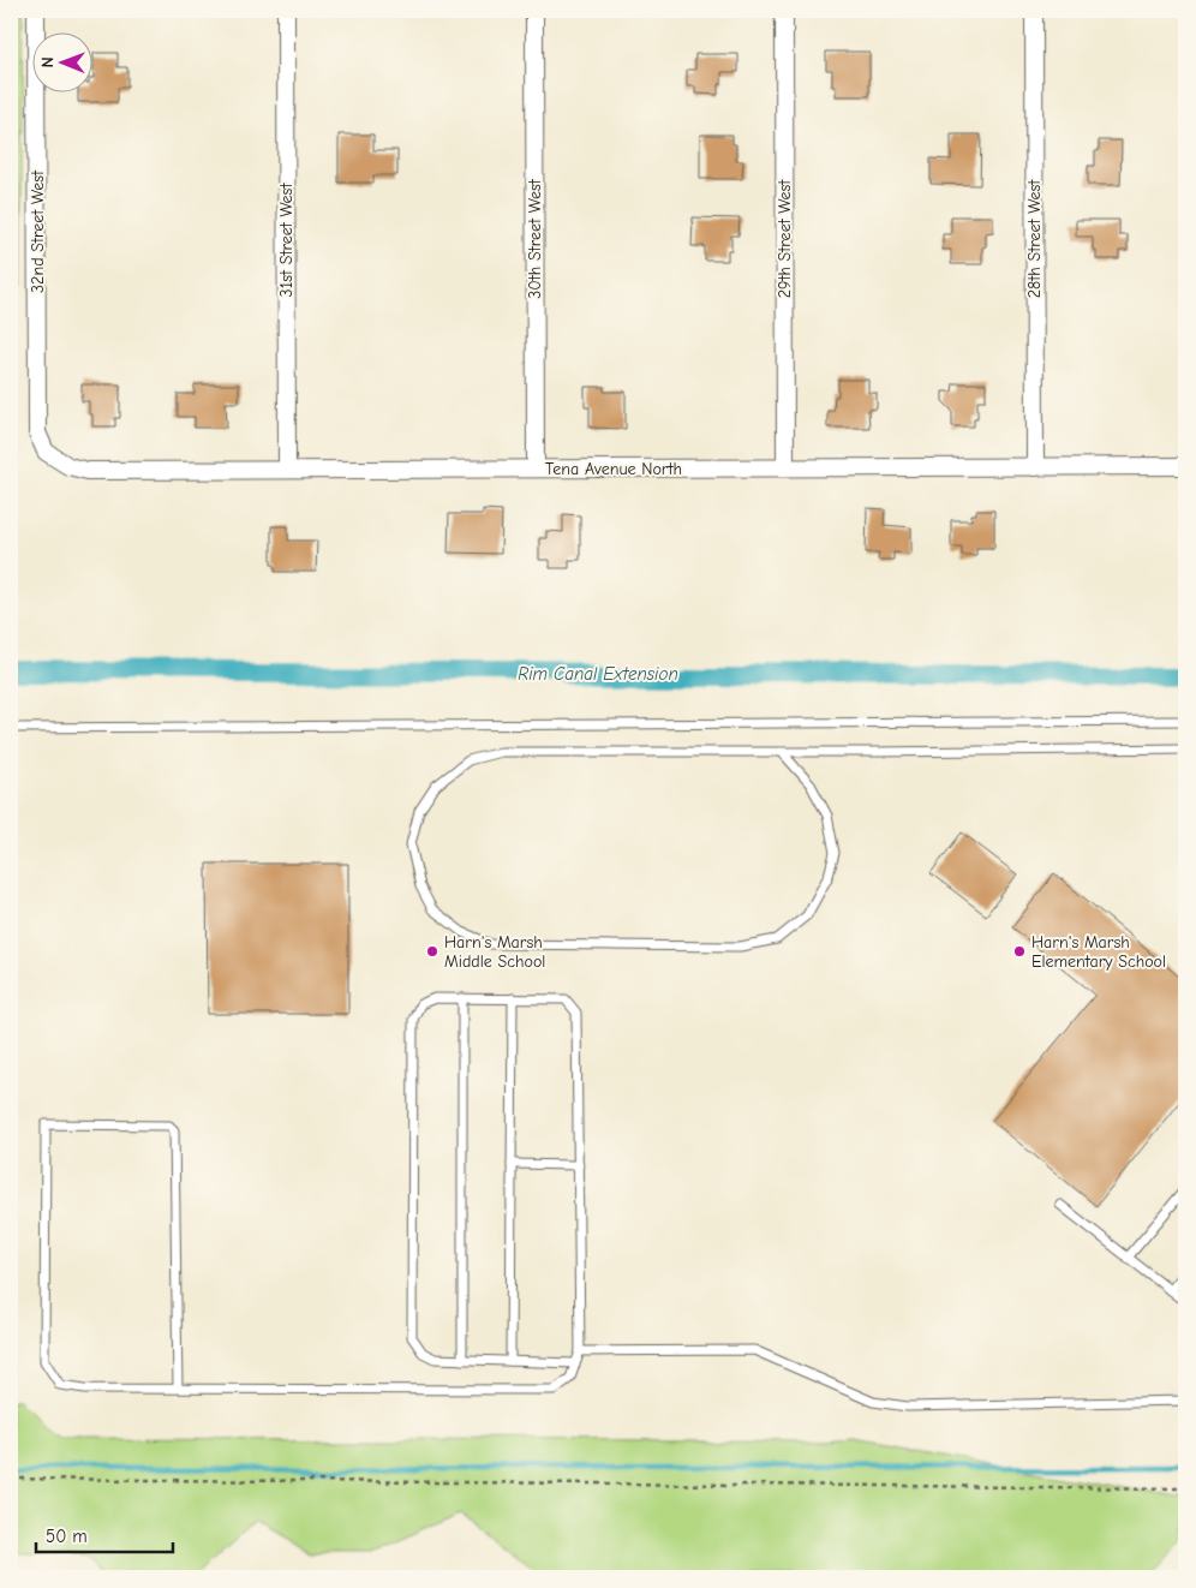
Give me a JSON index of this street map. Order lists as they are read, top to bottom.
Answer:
{
  "streets": {
    "street": [
      "32nd Street West",
      "30th Street West",
      "29th Street West",
      "28th Street West",
      "31st Street West",
      "Tena Avenue North"
    ]
  },
  "crossings": [
    ["32nd Street West", "Tena Avenue North"],
    ["30th Street West", "Tena Avenue North"],
    ["29th Street West", "Tena Avenue North"],
    ["28th Street West", "Tena Avenue North"],
    ["31st Street West", "Tena Avenue North"]
  ],
  "water": ["Rim Canal Extension"],
  "places": ["Harn's Marsh Middle School", "Harn's Marsh Elementary School"],
  "scale_bar": "50 m",
  "north": "left"
}
